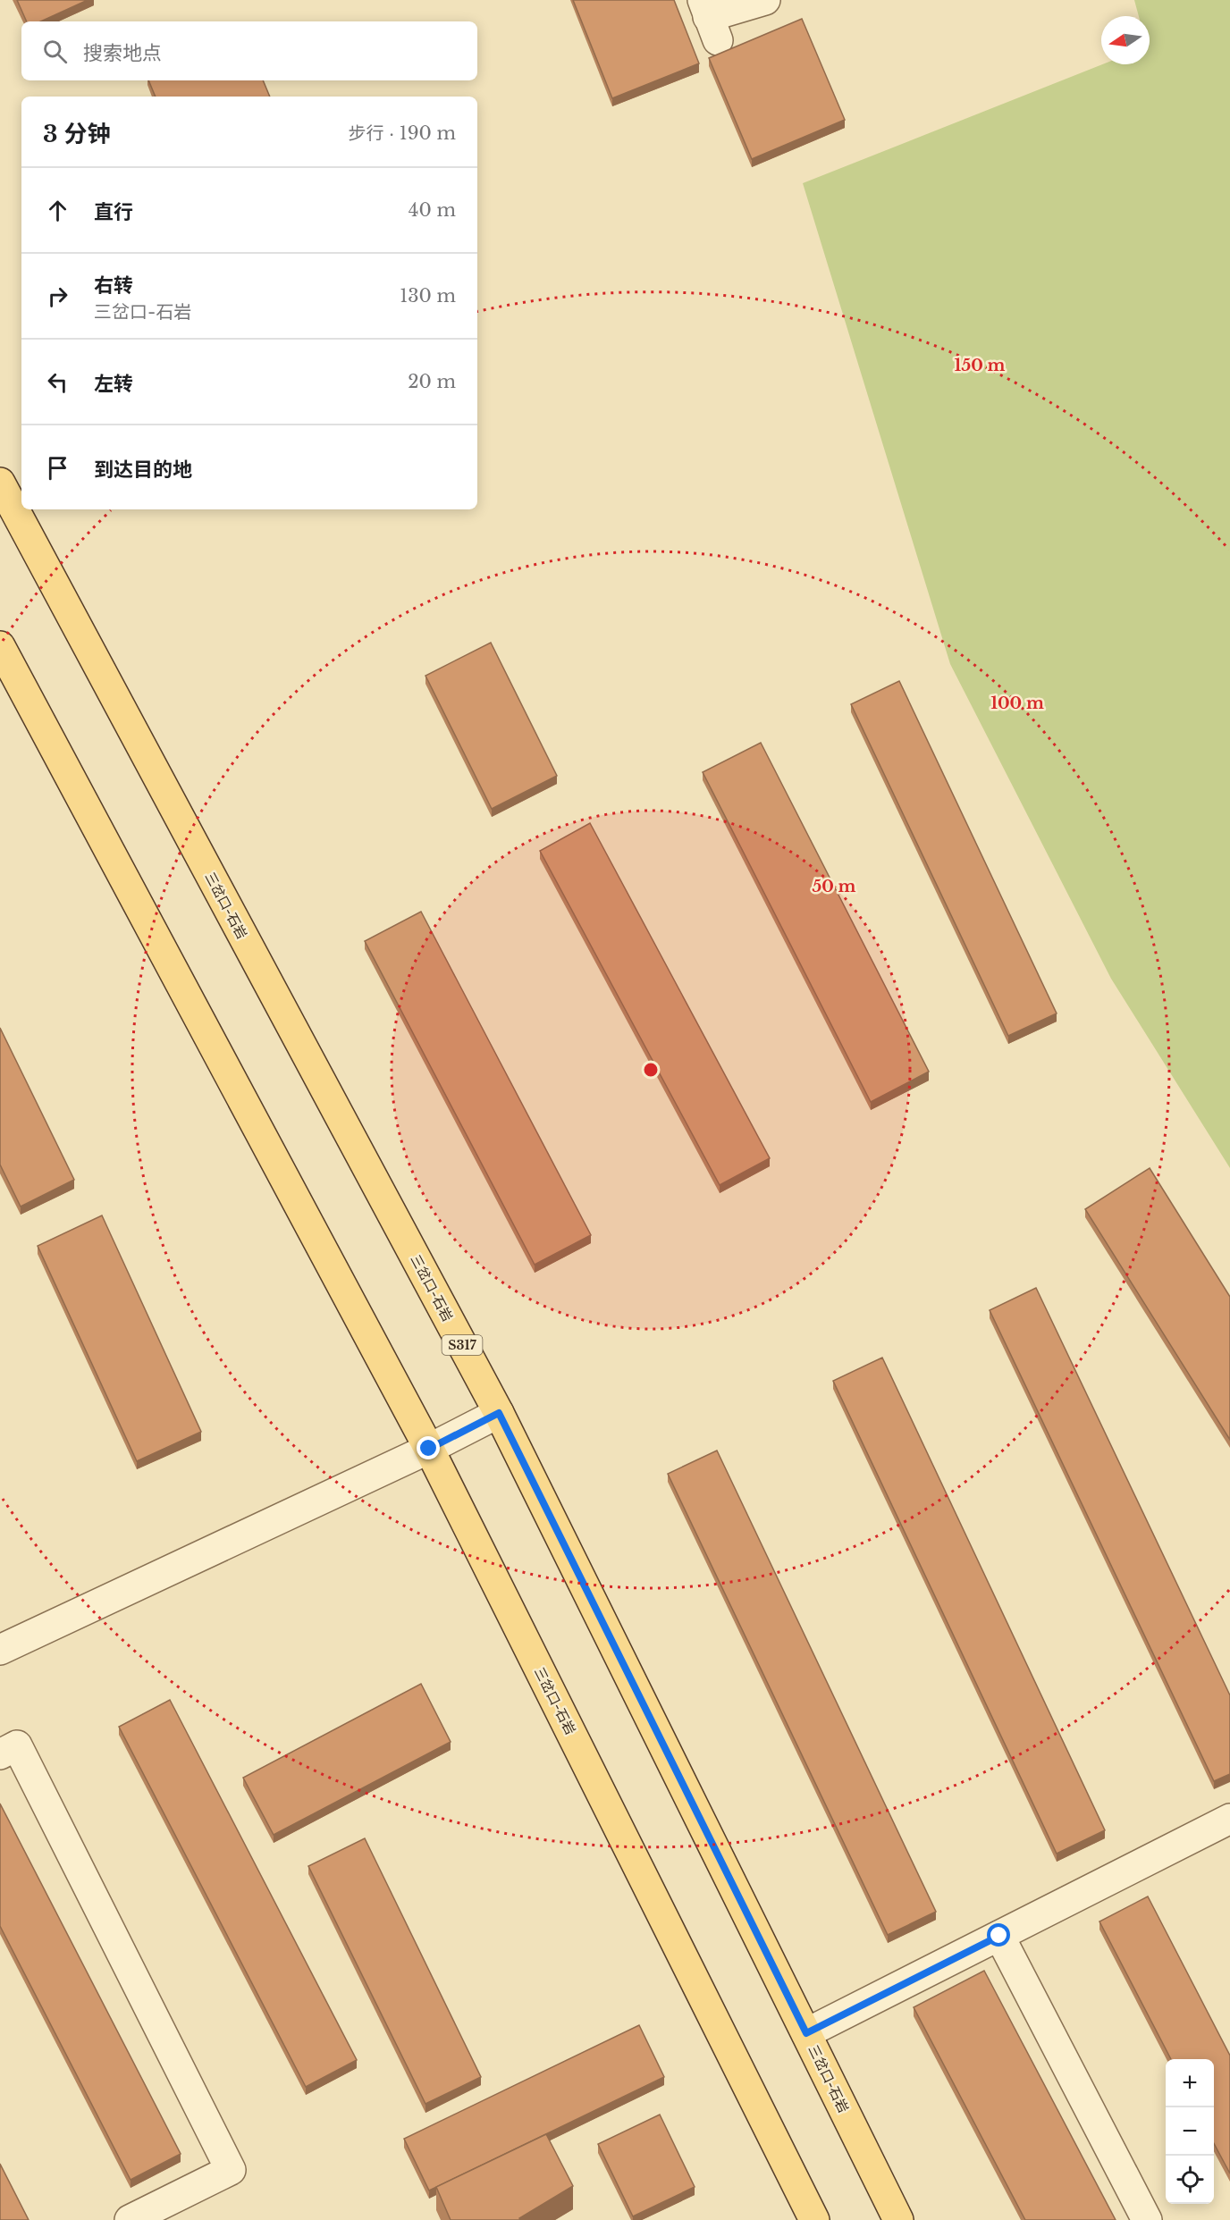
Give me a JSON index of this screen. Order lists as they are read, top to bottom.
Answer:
{
  "streets": {
    "main road": ["三岔口-石岩", "S317"]
  },
  "north": "left",
  "page": {
    "search": "搜索地点",
    "heading": ["3 分钟", "步行 · 190 m"],
    "list": [
      ["直行", "40 m"],
      ["右转", "三岔口-石岩", "130 m"],
      ["左转", "20 m"],
      "到达目的地"
    ],
    "map_buttons": ["+", "−"]
  },
  "rings": ["150 m", "100 m", "50 m"]
}
